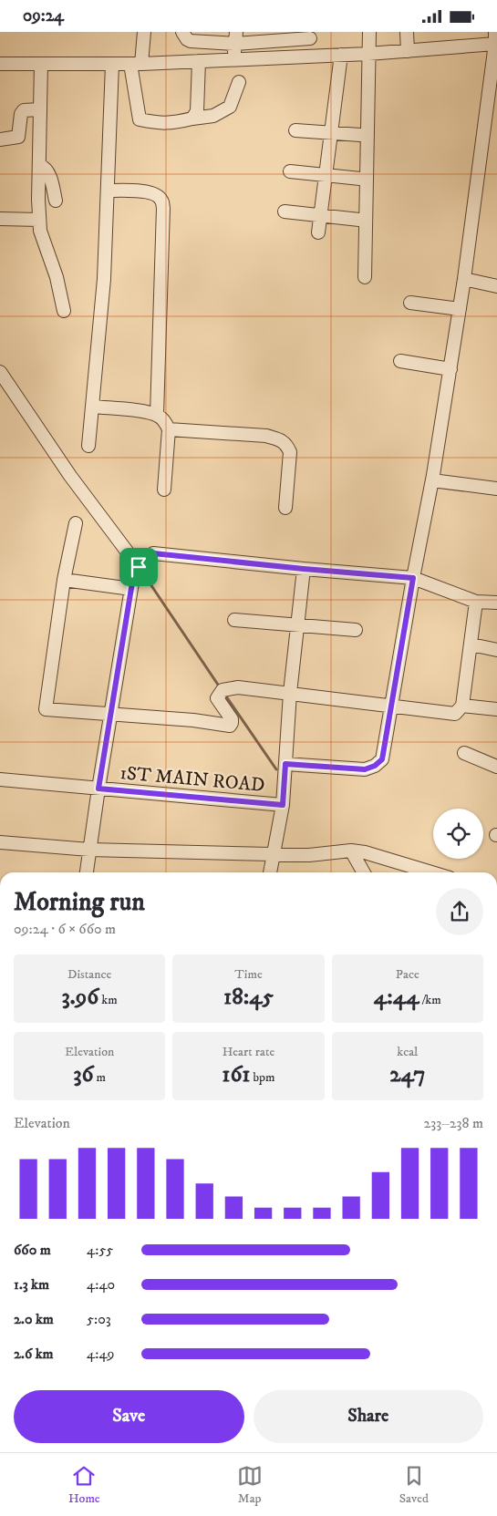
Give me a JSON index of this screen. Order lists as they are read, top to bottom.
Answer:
{
  "streets": {
    "street": ["1ST MAIN ROAD"]
  },
  "page": {
    "status": "09:24",
    "heading": ["Morning run", "09:24 · 6 × 660 m"],
    "stats": [
      ["Distance", "3.96 km"],
      ["Time", "18:45"],
      ["Pace", "4:44 /km"],
      ["Elevation", "36 m"],
      ["Heart rate", "161 bpm"],
      ["kcal", "247"]
    ],
    "chart": ["Elevation", "233–238 m"],
    "list": [
      {
        "name": "660 m",
        "note": "4:55"
      },
      {
        "name": "1.3 km",
        "note": "4:40"
      },
      {
        "name": "2.0 km",
        "note": "5:03"
      },
      {
        "name": "2.6 km",
        "note": "4:49"
      }
    ],
    "buttons": ["Save", "Share"],
    "tabs": ["Home", "Map", "Saved"]
  }
}
